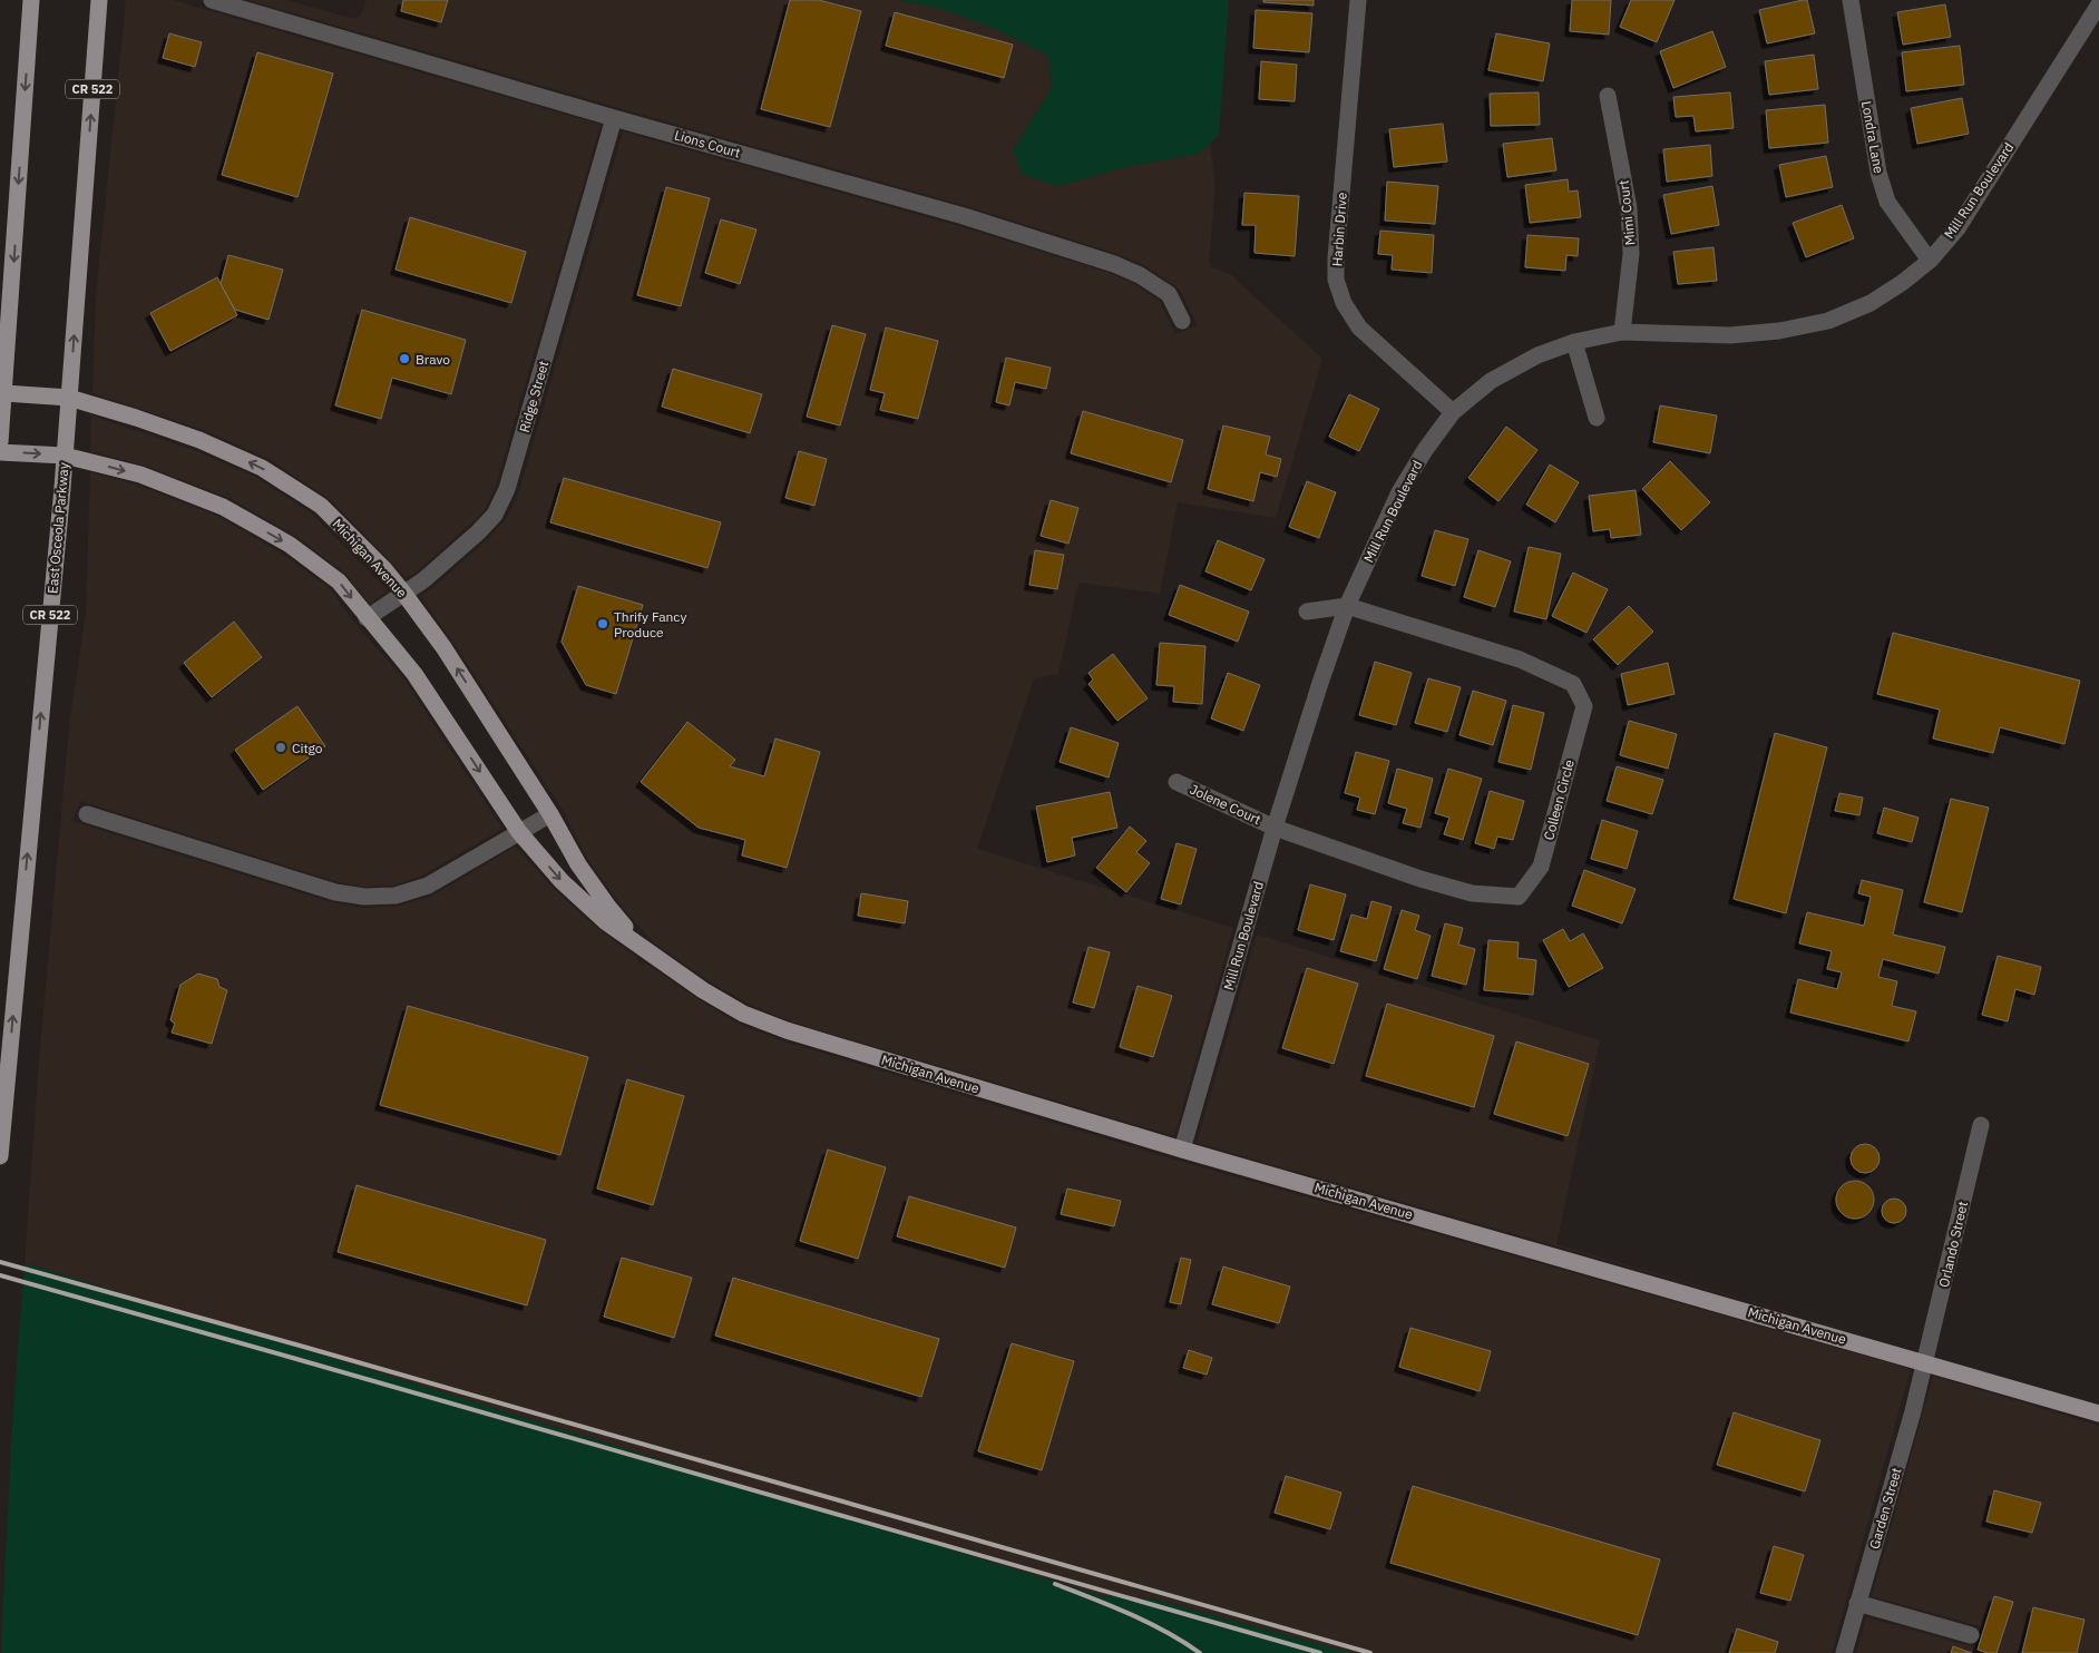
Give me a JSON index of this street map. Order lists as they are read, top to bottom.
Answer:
{
  "streets": {
    "main road": ["CR 522", "East Osceola Parkway", "Michigan Avenue"],
    "street": [
      "Londra Lane",
      "Lions Court",
      "Mill Run Boulevard",
      "Mimi Court",
      "Harbin Drive",
      "Ridge Street",
      "Colleen Circle",
      "Jolene Court",
      "Orlando Street",
      "Garden Street"
    ]
  },
  "crossings": [
    ["Londra Lane", "Mill Run Boulevard"],
    ["Lions Court", "Ridge Street"],
    ["Mill Run Boulevard", "Mimi Court"],
    ["Mill Run Boulevard", "Harbin Drive"],
    ["Mill Run Boulevard", "Michigan Avenue"],
    ["Mill Run Boulevard", "Colleen Circle"],
    ["Mill Run Boulevard", "Jolene Court"],
    ["Ridge Street", "Michigan Avenue"],
    ["East Osceola Parkway", "Michigan Avenue"],
    ["Michigan Avenue", "Orlando Street"],
    ["Michigan Avenue", "Garden Street"],
    ["Colleen Circle", "Jolene Court"],
    ["Orlando Street", "Garden Street"]
  ],
  "places": ["Bravo", "Thrify Fancy Produce", "Citgo"]
}
